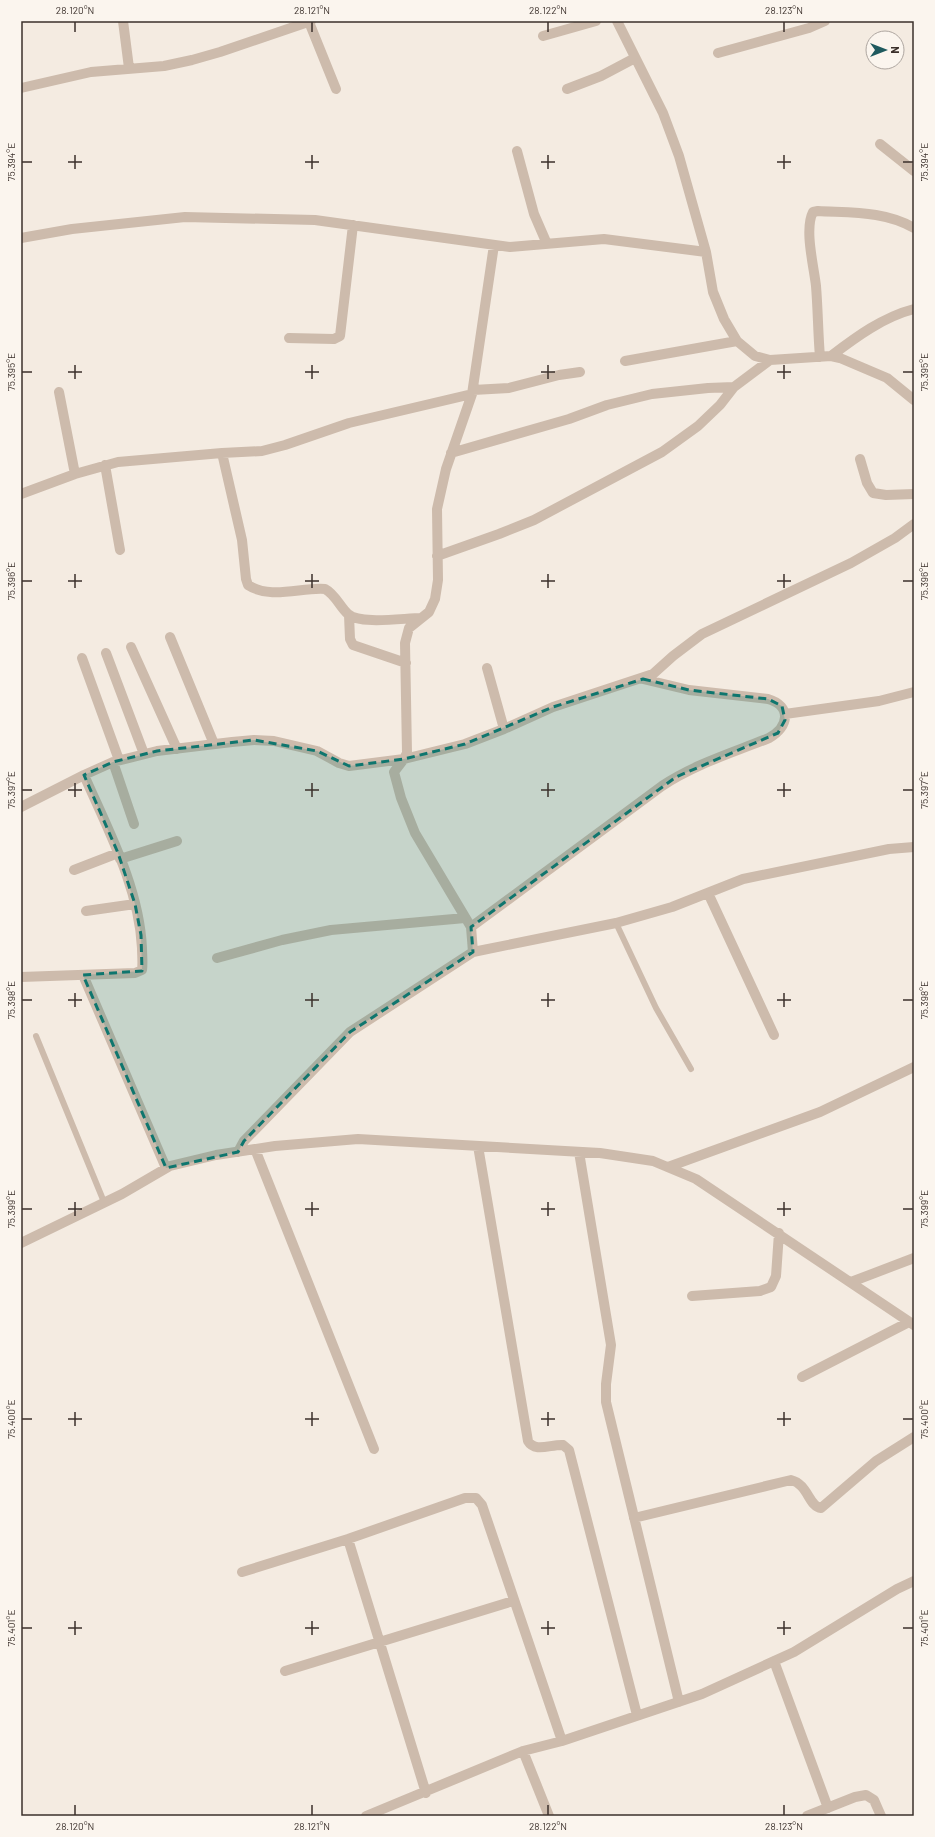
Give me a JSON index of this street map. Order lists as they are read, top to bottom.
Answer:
{
  "north": "right",
  "coordinates": [
    "28.120°N",
    "28.121°N",
    "28.122°N",
    "28.123°N",
    "75.394°E",
    "75.395°E",
    "75.396°E",
    "75.397°E",
    "75.398°E",
    "75.399°E",
    "75.400°E",
    "75.401°E"
  ]
}
